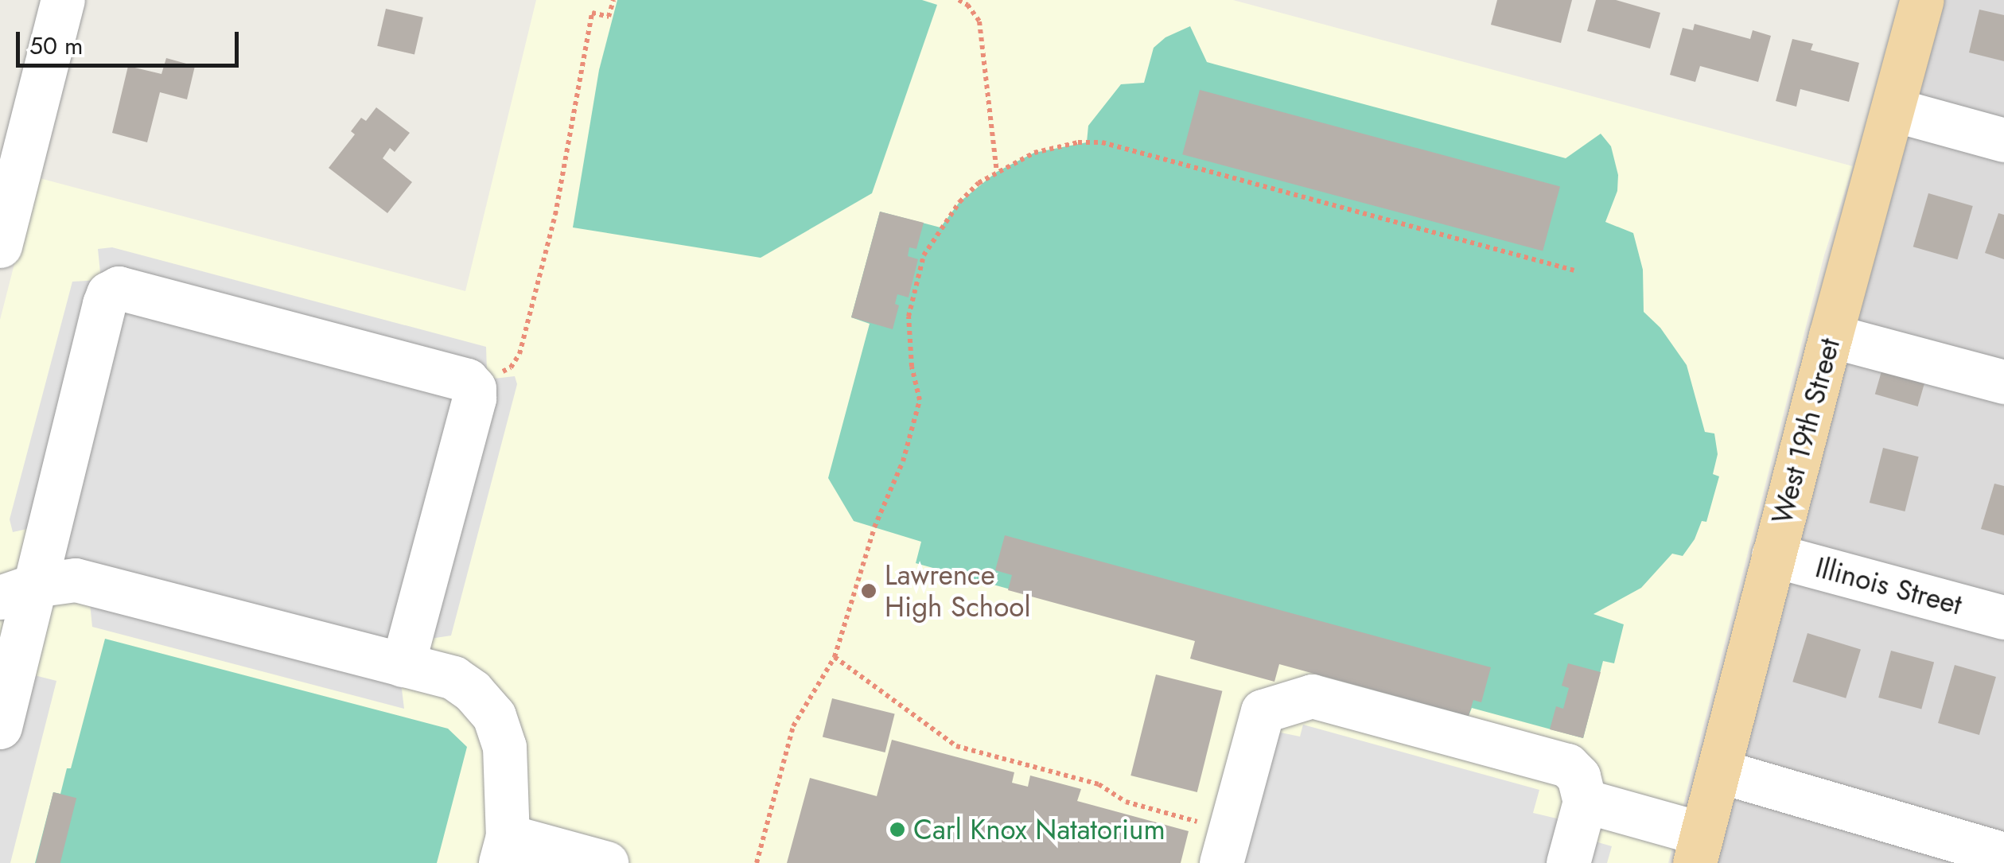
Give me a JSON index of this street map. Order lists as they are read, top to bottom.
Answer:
{
  "streets": {
    "main road": ["West 19th Street"],
    "street": ["Illinois Street"]
  },
  "crossings": [
    ["West 19th Street", "Illinois Street"]
  ],
  "places": ["Lawrence High School", "Carl Knox Natatorium"],
  "scale_bar": "50 m"
}
